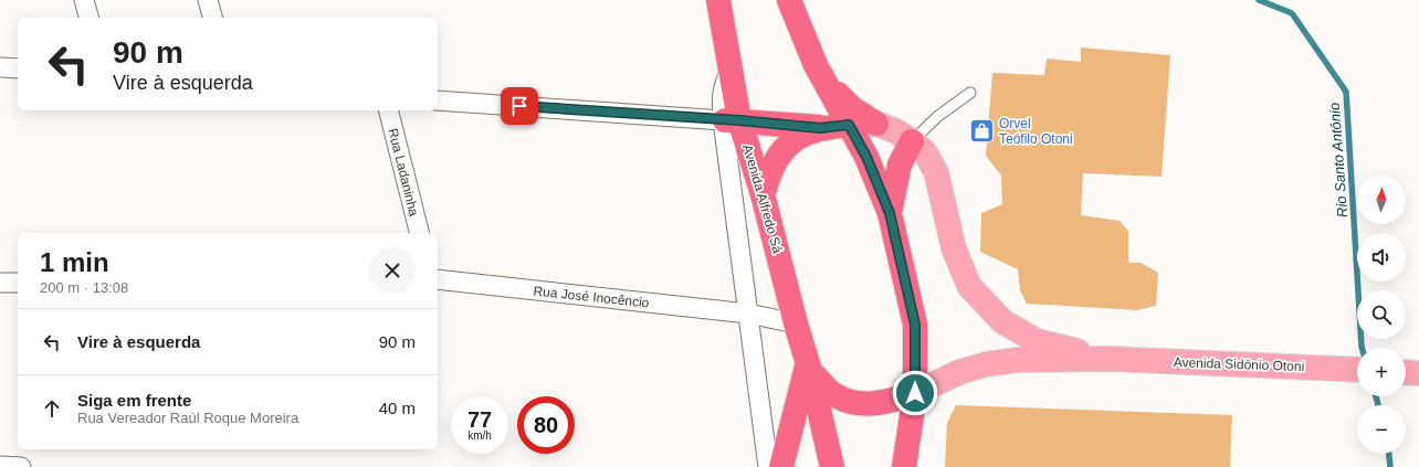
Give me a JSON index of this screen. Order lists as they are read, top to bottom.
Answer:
{
  "streets": {
    "highway": ["Avenida Alfredo Sá"],
    "main road": ["Avenida Sidônio Otoni"],
    "street": ["Rua Ladaninha", "Rua José Inocêncio"]
  },
  "crossings": [
    ["Avenida Alfredo Sá", "Rua José Inocêncio"]
  ],
  "water": ["Rio Santo Antônio"],
  "places": {
    "shop": ["Orvel Teófilo Otoni"]
  },
  "north": "top",
  "page": {
    "turn": ["90 m", "Vire à esquerda"],
    "map_buttons": ["+", "−"],
    "heading": ["1 min", "200 m · 13:08"],
    "list": [
      {
        "name": "Vire à esquerda",
        "value": "90 m"
      },
      {
        "name": "Siga em frente",
        "note": "Rua Vereador Raúl Roque Moreira",
        "value": "40 m"
      }
    ],
    "speed": "77 km/h",
    "limit": "80"
  }
}
